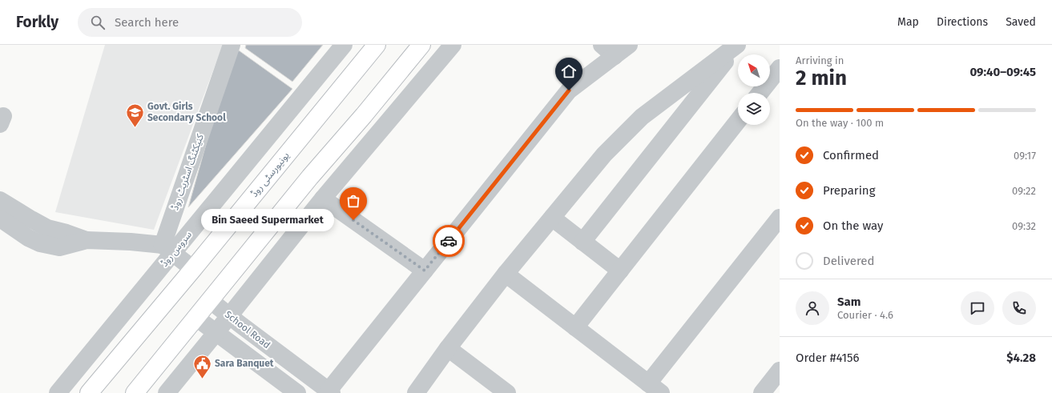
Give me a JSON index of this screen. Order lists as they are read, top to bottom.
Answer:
{
  "streets": {
    "main road": ["یونیورسٹی روڈ"],
    "street": ["کنیکٹنگ اسٹریٹ روڈ", "سروس روڈ", "School Road"]
  },
  "crossings": [
    ["کنیکٹنگ اسٹریٹ روڈ", "سروس روڈ"]
  ],
  "places": {
    "school or university": ["Govt. Girls Secondary School"],
    "other": ["Bin Saeed Supermarket"],
    "public building": ["Sara Banquet"]
  },
  "north": "top left",
  "page": {
    "header": "Forkly",
    "search": "Search here",
    "nav": ["Map", "Directions", "Saved"],
    "heading": ["2 min", "Arriving in", "09:40–09:45"],
    "panel": [
      "Sam",
      "Courier · 4.6",
      "Order #4156",
      "$4.28"
    ],
    "bar": "On the way · 100 m",
    "list": [
      ["Confirmed", "09:17"],
      ["Preparing", "09:22"],
      ["On the way", "09:32"],
      "Delivered"
    ],
    "bubble": "Bin Saeed Supermarket"
  }
}
